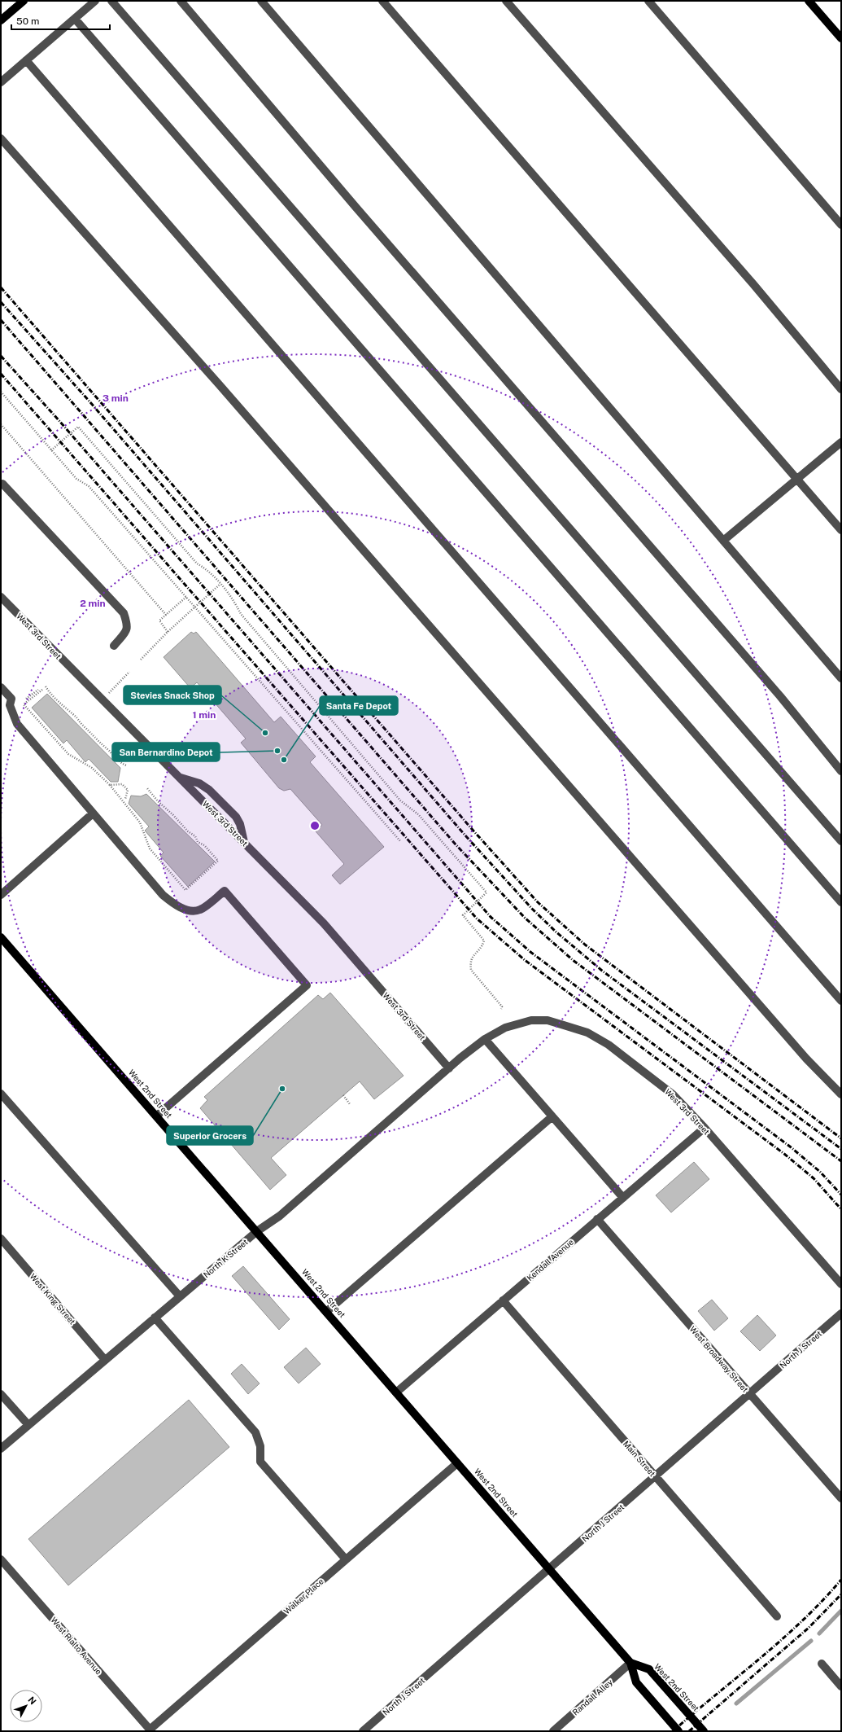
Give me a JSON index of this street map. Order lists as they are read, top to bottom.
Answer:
{
  "streets": {
    "main road": ["West 2nd Street"],
    "street": [
      "West 3rd Street",
      "North K Street",
      "Kendall Avenue",
      "West King Street",
      "North J Street",
      "West Broadway Street",
      "Main Street",
      "Walker Place",
      "West Rialto Avenue",
      "Randall Alley"
    ]
  },
  "crossings": [
    ["West 3rd Street", "North K Street"],
    ["West 3rd Street", "Kendall Avenue"],
    ["West 2nd Street", "North K Street"],
    ["West 2nd Street", "Kendall Avenue"],
    ["West 2nd Street", "North J Street"],
    ["West 2nd Street", "Walker Place"],
    ["West 2nd Street", "Randall Alley"],
    ["North K Street", "West King Street"],
    ["Kendall Avenue", "West Broadway Street"],
    ["Kendall Avenue", "Main Street"],
    ["North J Street", "West Broadway Street"],
    ["North J Street", "Main Street"],
    ["Walker Place", "West Rialto Avenue"]
  ],
  "places": [
    "Stevies Snack Shop",
    "San Bernardino Depot",
    "Santa Fe Depot",
    "Superior Grocers"
  ],
  "scale_bar": "50 m",
  "north": "top right",
  "rings": ["3 min", "2 min", "1 min"]
}
